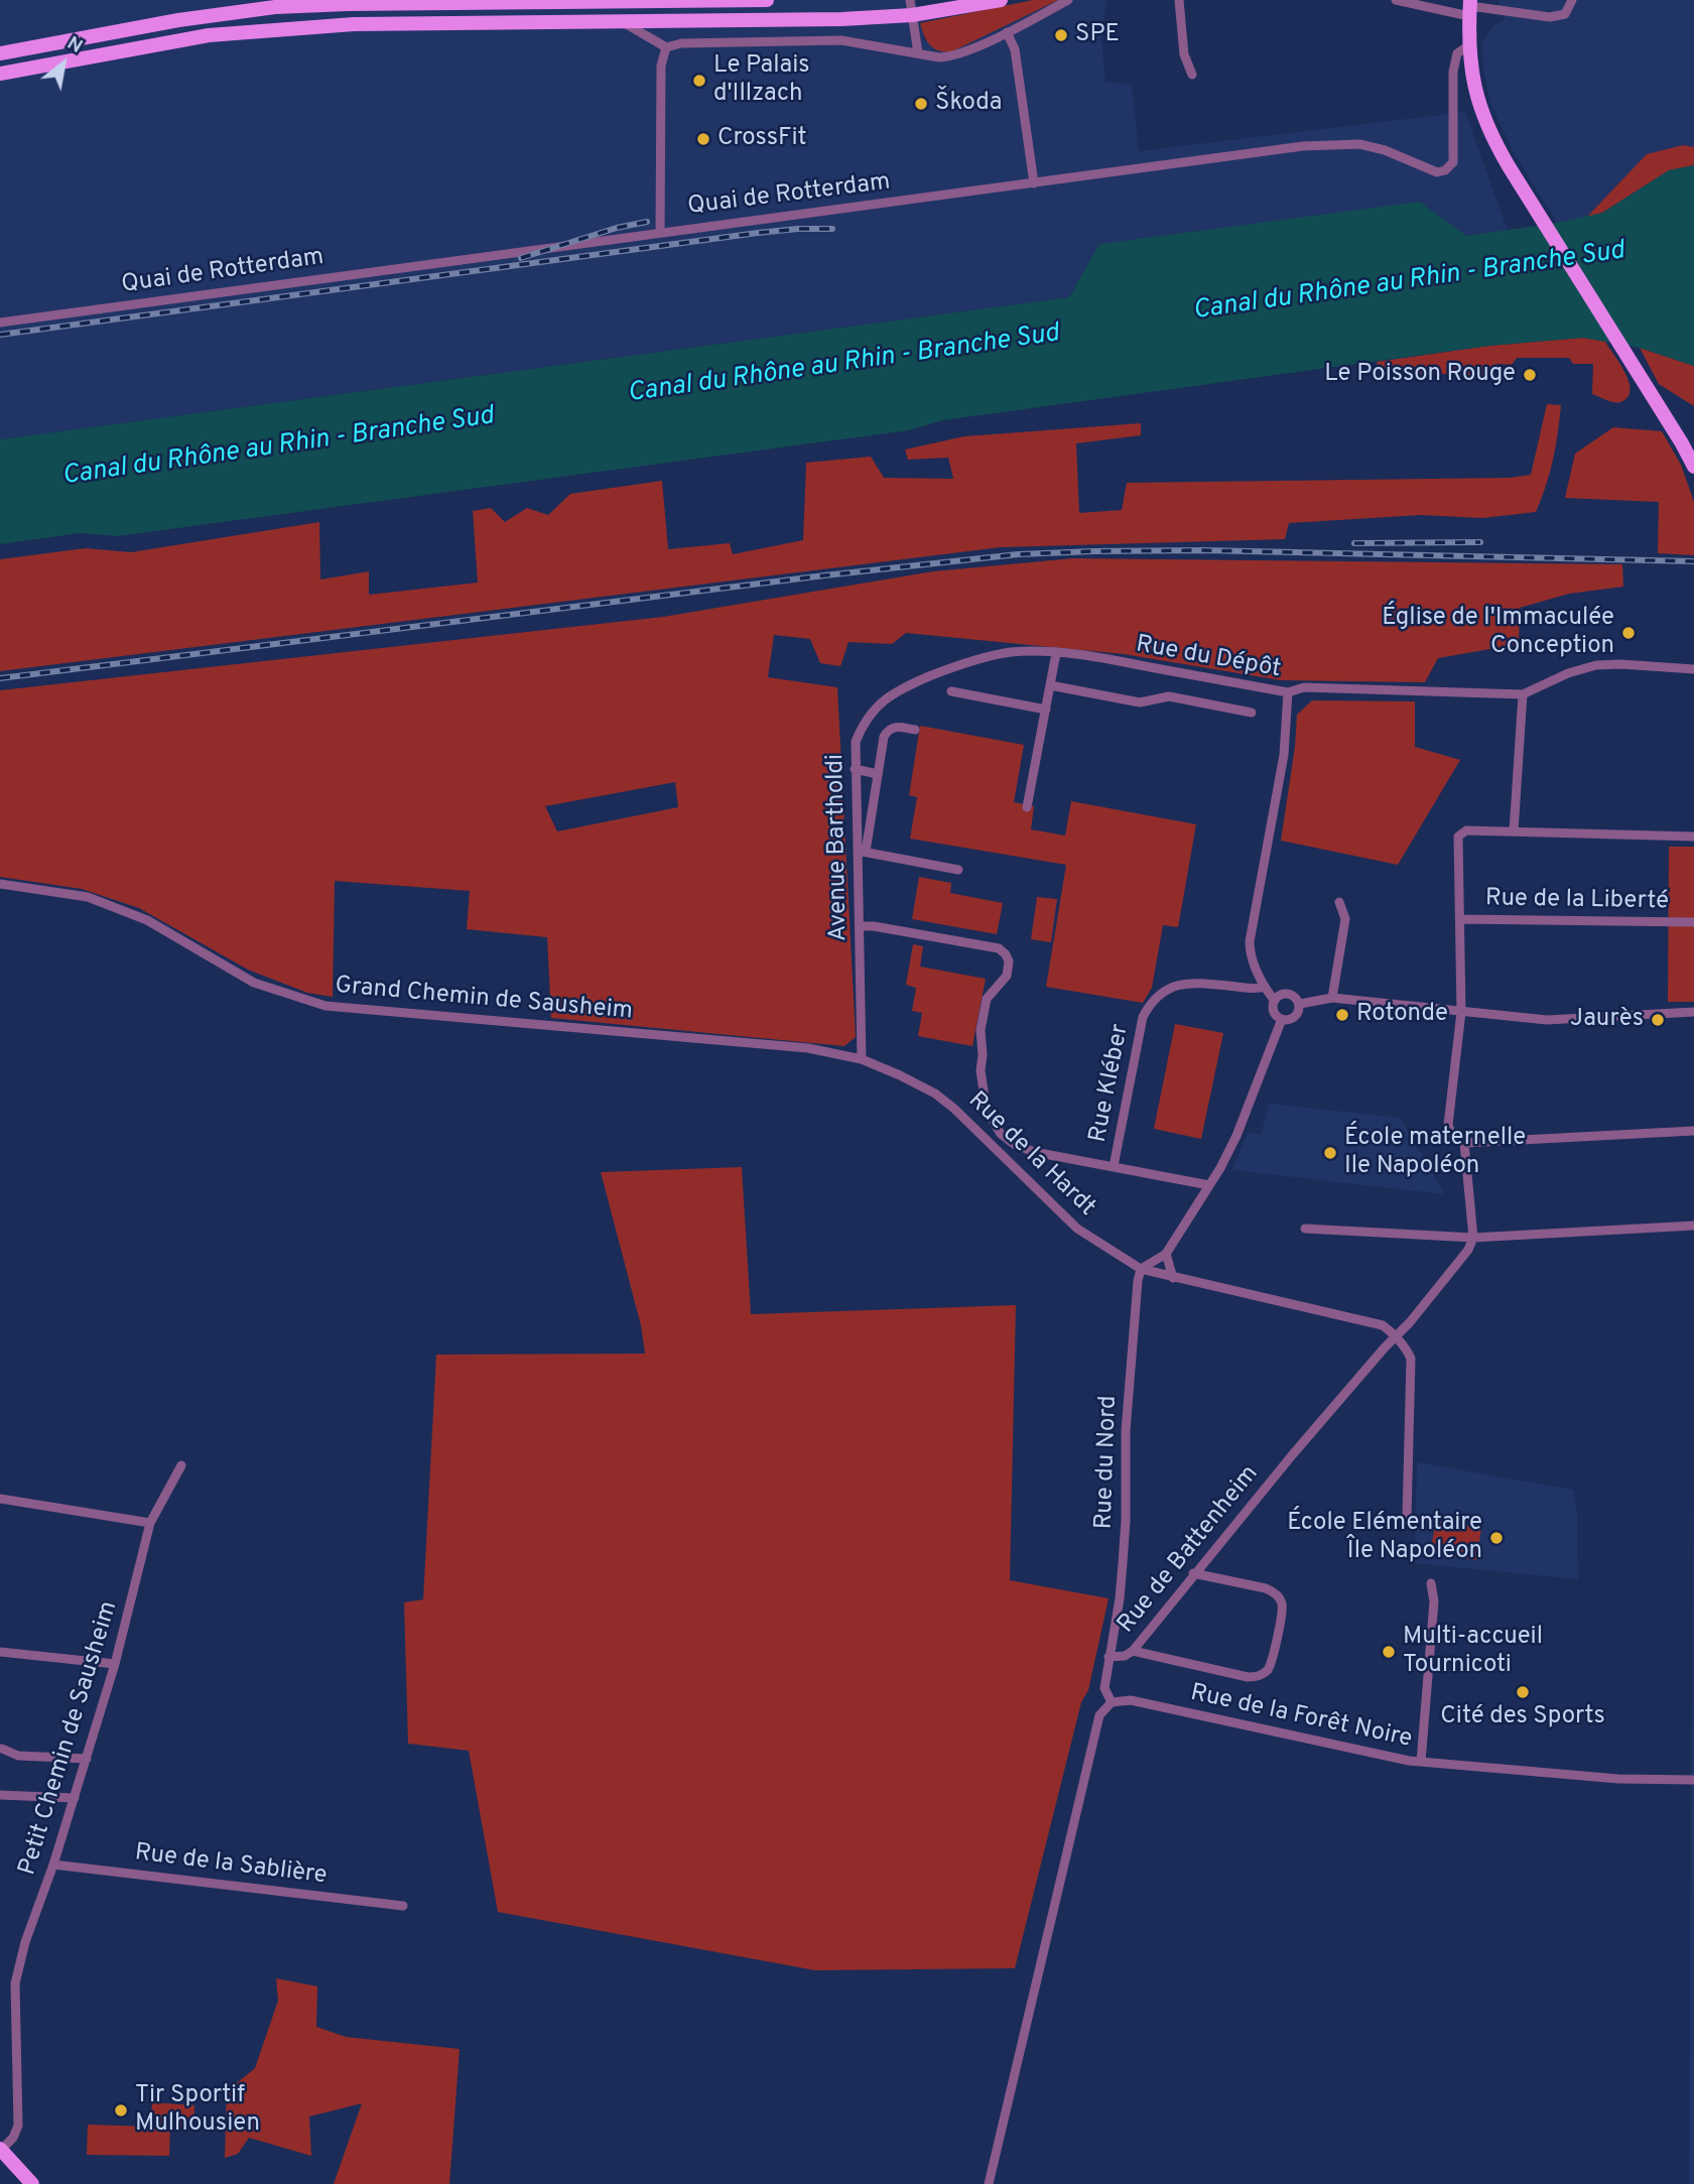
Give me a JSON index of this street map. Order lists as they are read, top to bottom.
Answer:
{
  "streets": {
    "street": [
      "Quai de Rotterdam",
      "Rue du Dépôt",
      "Avenue Bartholdi",
      "Rue de la Liberté",
      "Grand Chemin de Sausheim",
      "Rue Kléber",
      "Rue de la Hardt",
      "Rue du Nord",
      "Rue de Battenheim",
      "Rue de la Forêt Noire",
      "Petit Chemin de Sausheim",
      "Rue de la Sablière"
    ]
  },
  "crossings": [
    ["Rue du Dépôt", "Avenue Bartholdi"],
    ["Avenue Bartholdi", "Grand Chemin de Sausheim"],
    ["Avenue Bartholdi", "Rue de la Hardt"],
    ["Grand Chemin de Sausheim", "Rue de la Hardt"],
    ["Rue de la Hardt", "Rue du Nord"],
    ["Rue de la Hardt", "Rue de Battenheim"],
    ["Rue du Nord", "Rue de Battenheim"],
    ["Rue de Battenheim", "Rue de la Forêt Noire"],
    ["Petit Chemin de Sausheim", "Rue de la Sablière"]
  ],
  "water": ["Canal du Rhône au Rhin - Branche Sud"],
  "places": [
    "SPE",
    "Le Palais d'Illzach",
    "Škoda",
    "CrossFit",
    "Le Poisson Rouge",
    "Église de l'Immaculée Conception",
    "Rotonde",
    "Jaurès",
    "École maternelle Ile Napoléon",
    "École Elémentaire Île Napoléon",
    "Multi-accueil Tournicoti",
    "Cité des Sports",
    "Tir Sportif Mulhousien"
  ],
  "north": "top right"
}
